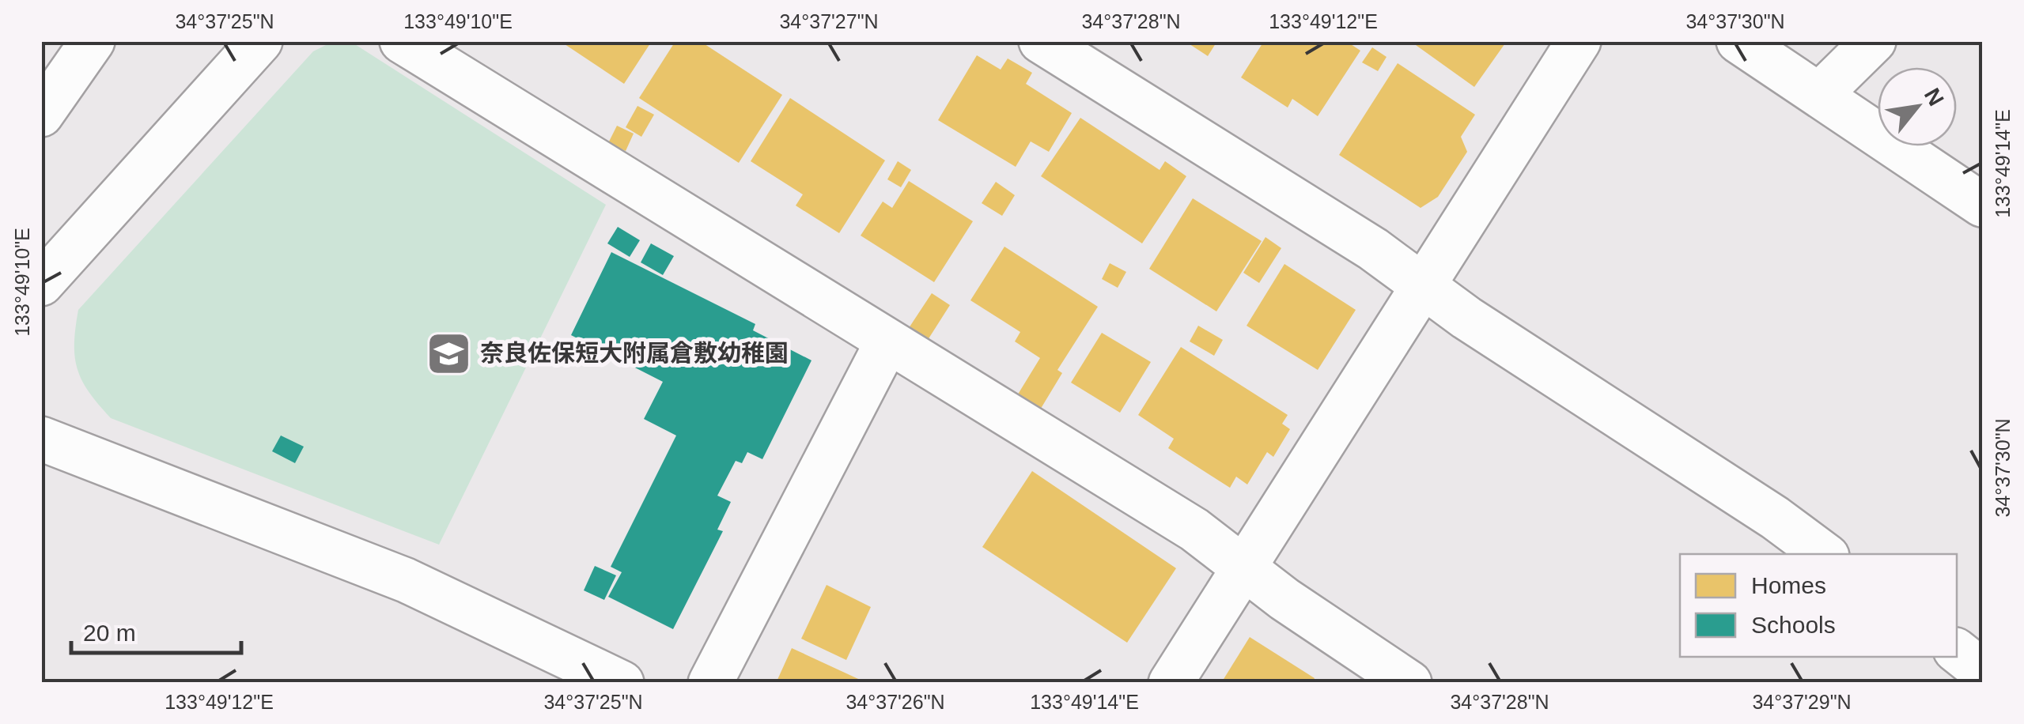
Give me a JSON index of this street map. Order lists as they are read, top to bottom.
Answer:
{
  "places": {
    "school or university": ["奈良佐保短大附属倉敷幼稚園"]
  },
  "legend": ["Homes", "Schools"],
  "scale_bar": "20 m",
  "north": "top right",
  "coordinates": [
    "34°37'25\"N",
    "133°49'10\"E",
    "34°37'27\"N",
    "34°37'28\"N",
    "133°49'12\"E",
    "34°37'30\"N",
    "133°49'14\"E",
    "34°37'26\"N",
    "34°37'29\"N"
  ]
}
